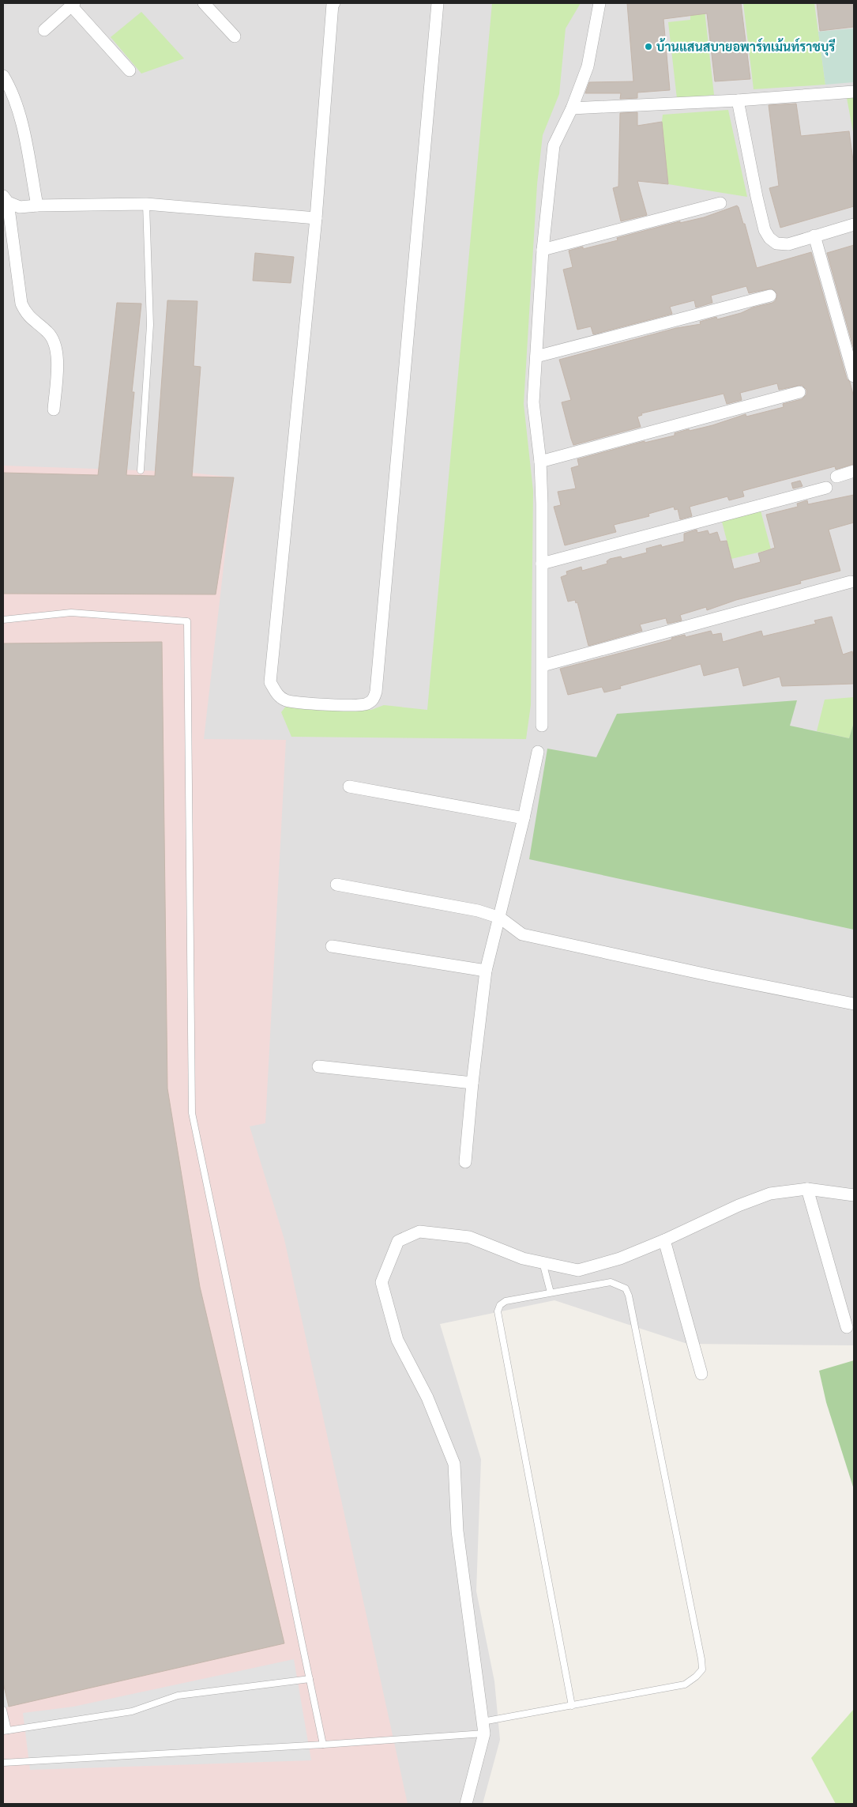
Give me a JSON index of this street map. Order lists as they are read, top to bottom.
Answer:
{
  "places": ["บ้านแสนสบายอพาร์ทเม้นท์ราชบุรี"]
}
